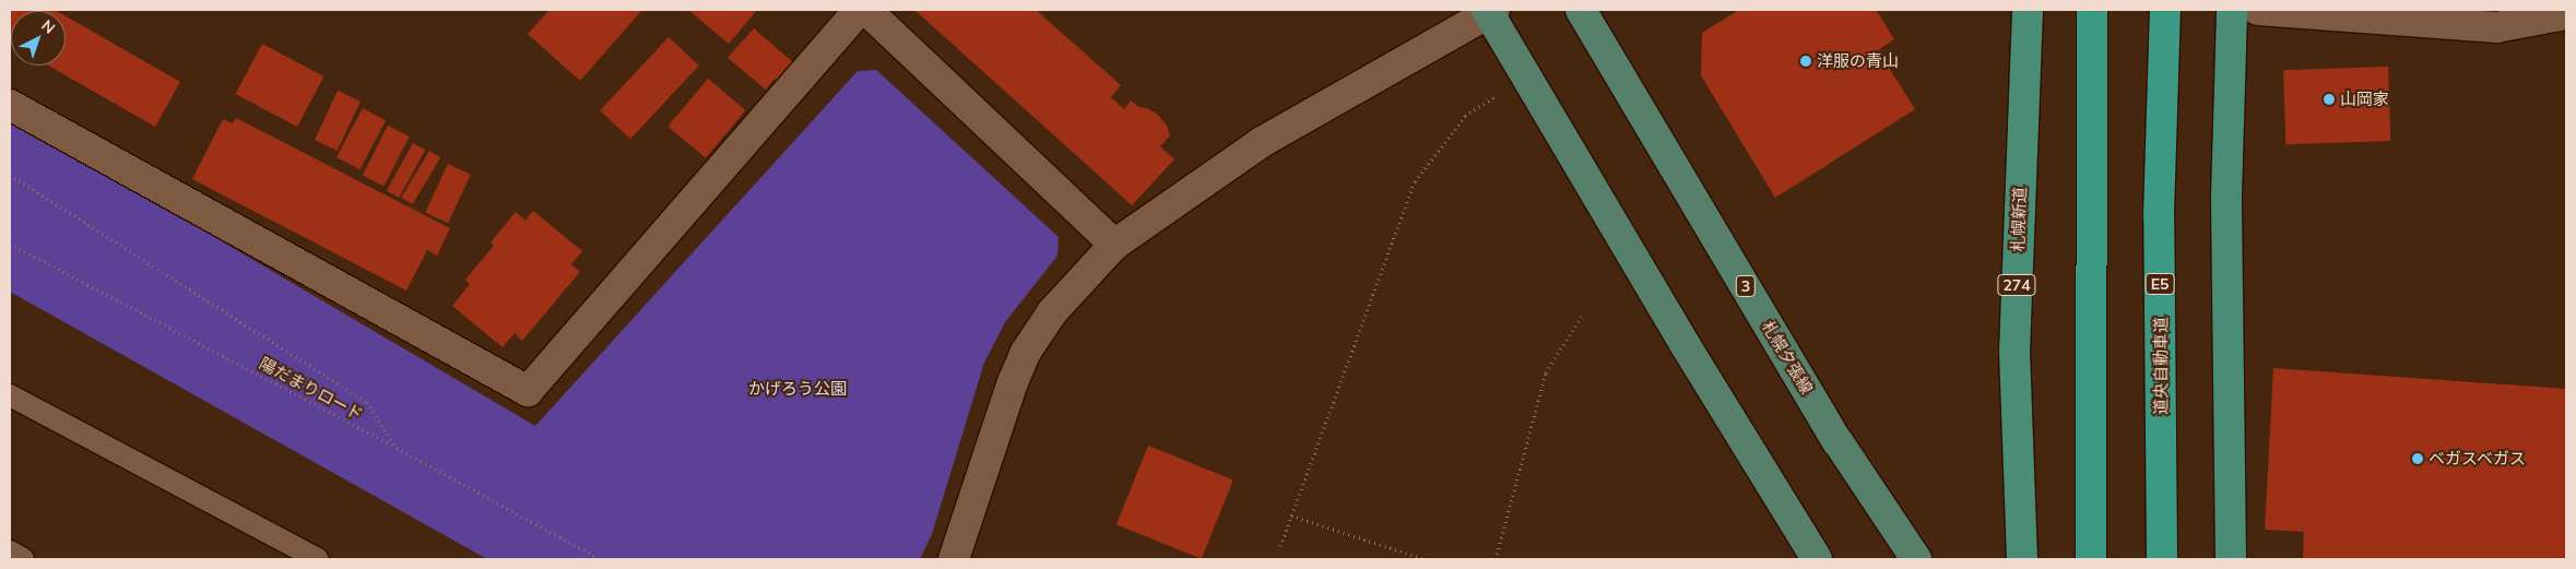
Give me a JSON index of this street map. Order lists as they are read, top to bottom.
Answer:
{
  "streets": {
    "highway": [
      "札幌新道",
      "E5",
      "274",
      "道央自動車道"
    ],
    "main road": ["3", "札幌夕張線"],
    "path": ["陽だまりロード"]
  },
  "parks": ["かげろう公園"],
  "places": ["洋服の青山", "山岡家", "ベガスベガス"],
  "north": "top right"
}
